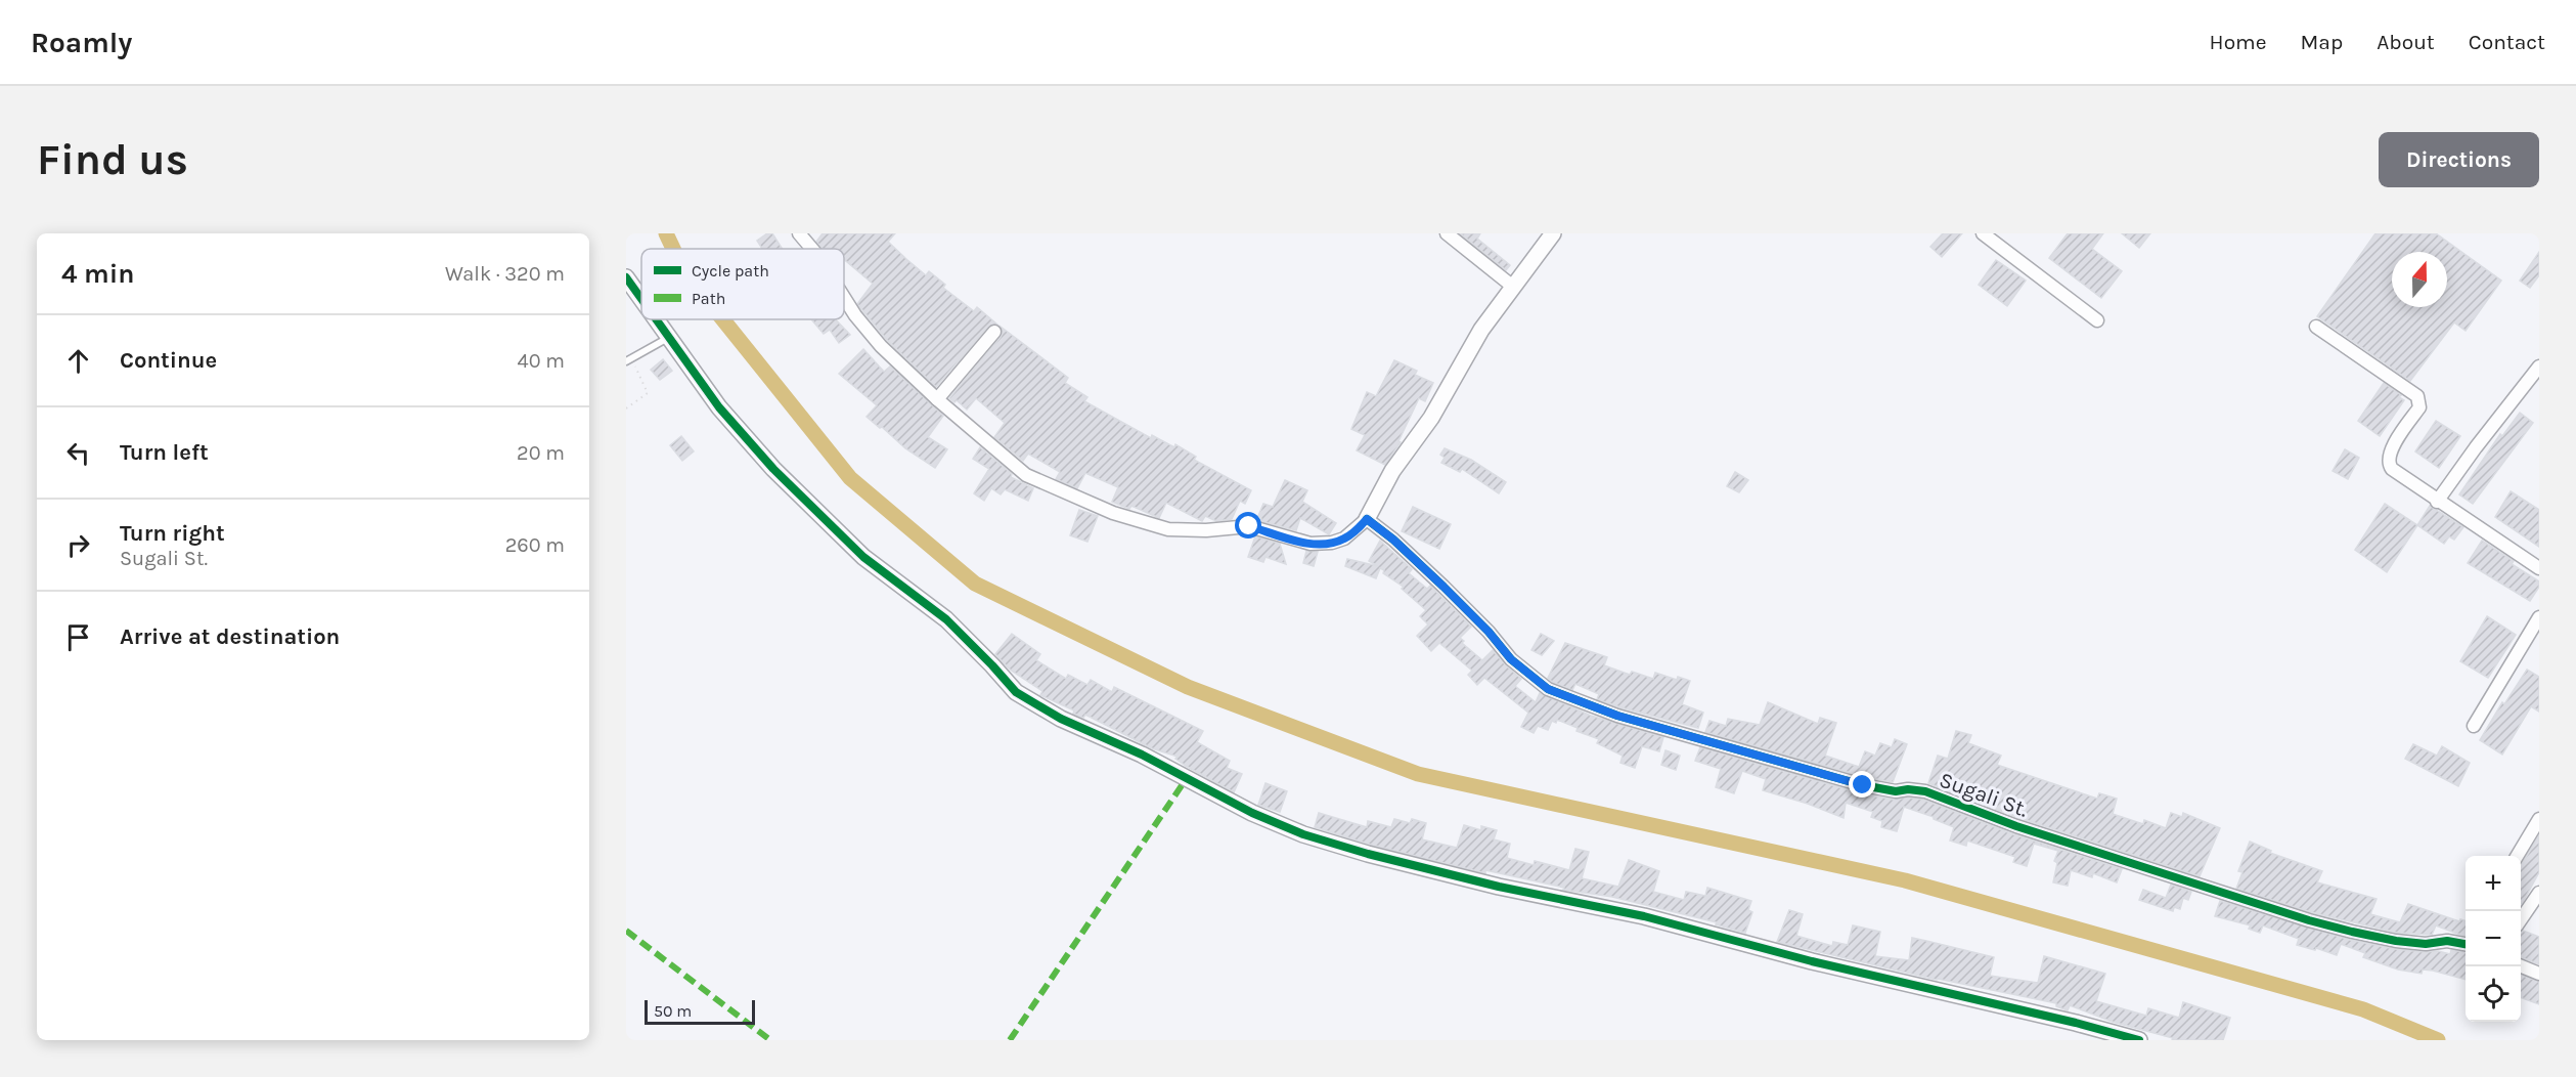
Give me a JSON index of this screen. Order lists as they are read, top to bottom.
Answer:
{
  "streets": {
    "street": ["Sugali St."]
  },
  "legend": ["Cycle path", "Path"],
  "scale_bar": "50 m",
  "north": "top",
  "page": {
    "header": "Roamly",
    "nav": [
      "Home",
      "Map",
      "About",
      "Contact"
    ],
    "buttons": "Directions",
    "title": "Find us",
    "heading": ["4 min", "Walk · 320 m"],
    "list": [
      ["Continue", "40 m"],
      ["Turn left", "20 m"],
      ["Turn right", "Sugali St.", "260 m"],
      "Arrive at destination"
    ],
    "map_buttons": ["+", "−"],
    "scale": "50 m"
  }
}
